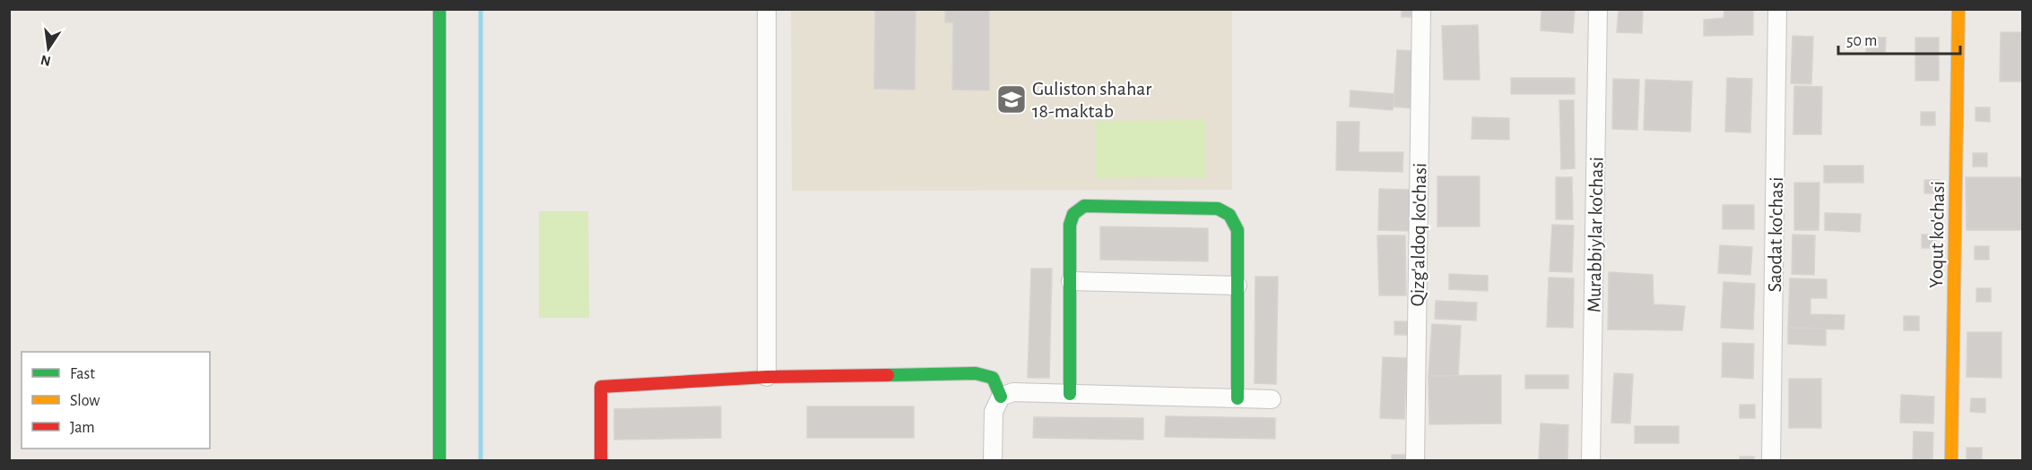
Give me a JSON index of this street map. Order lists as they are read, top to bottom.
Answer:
{
  "streets": {
    "street": [
      "Qizg'aldoq ko'chasi",
      "Murabbiylar ko'chasi",
      "Saodat ko'chasi",
      "Yoqut ko'chasi"
    ]
  },
  "places": {
    "school or university": ["Guliston shahar 18-maktab"]
  },
  "legend": ["Fast", "Slow", "Jam"],
  "scale_bar": "50 m",
  "north": "bottom"
}
